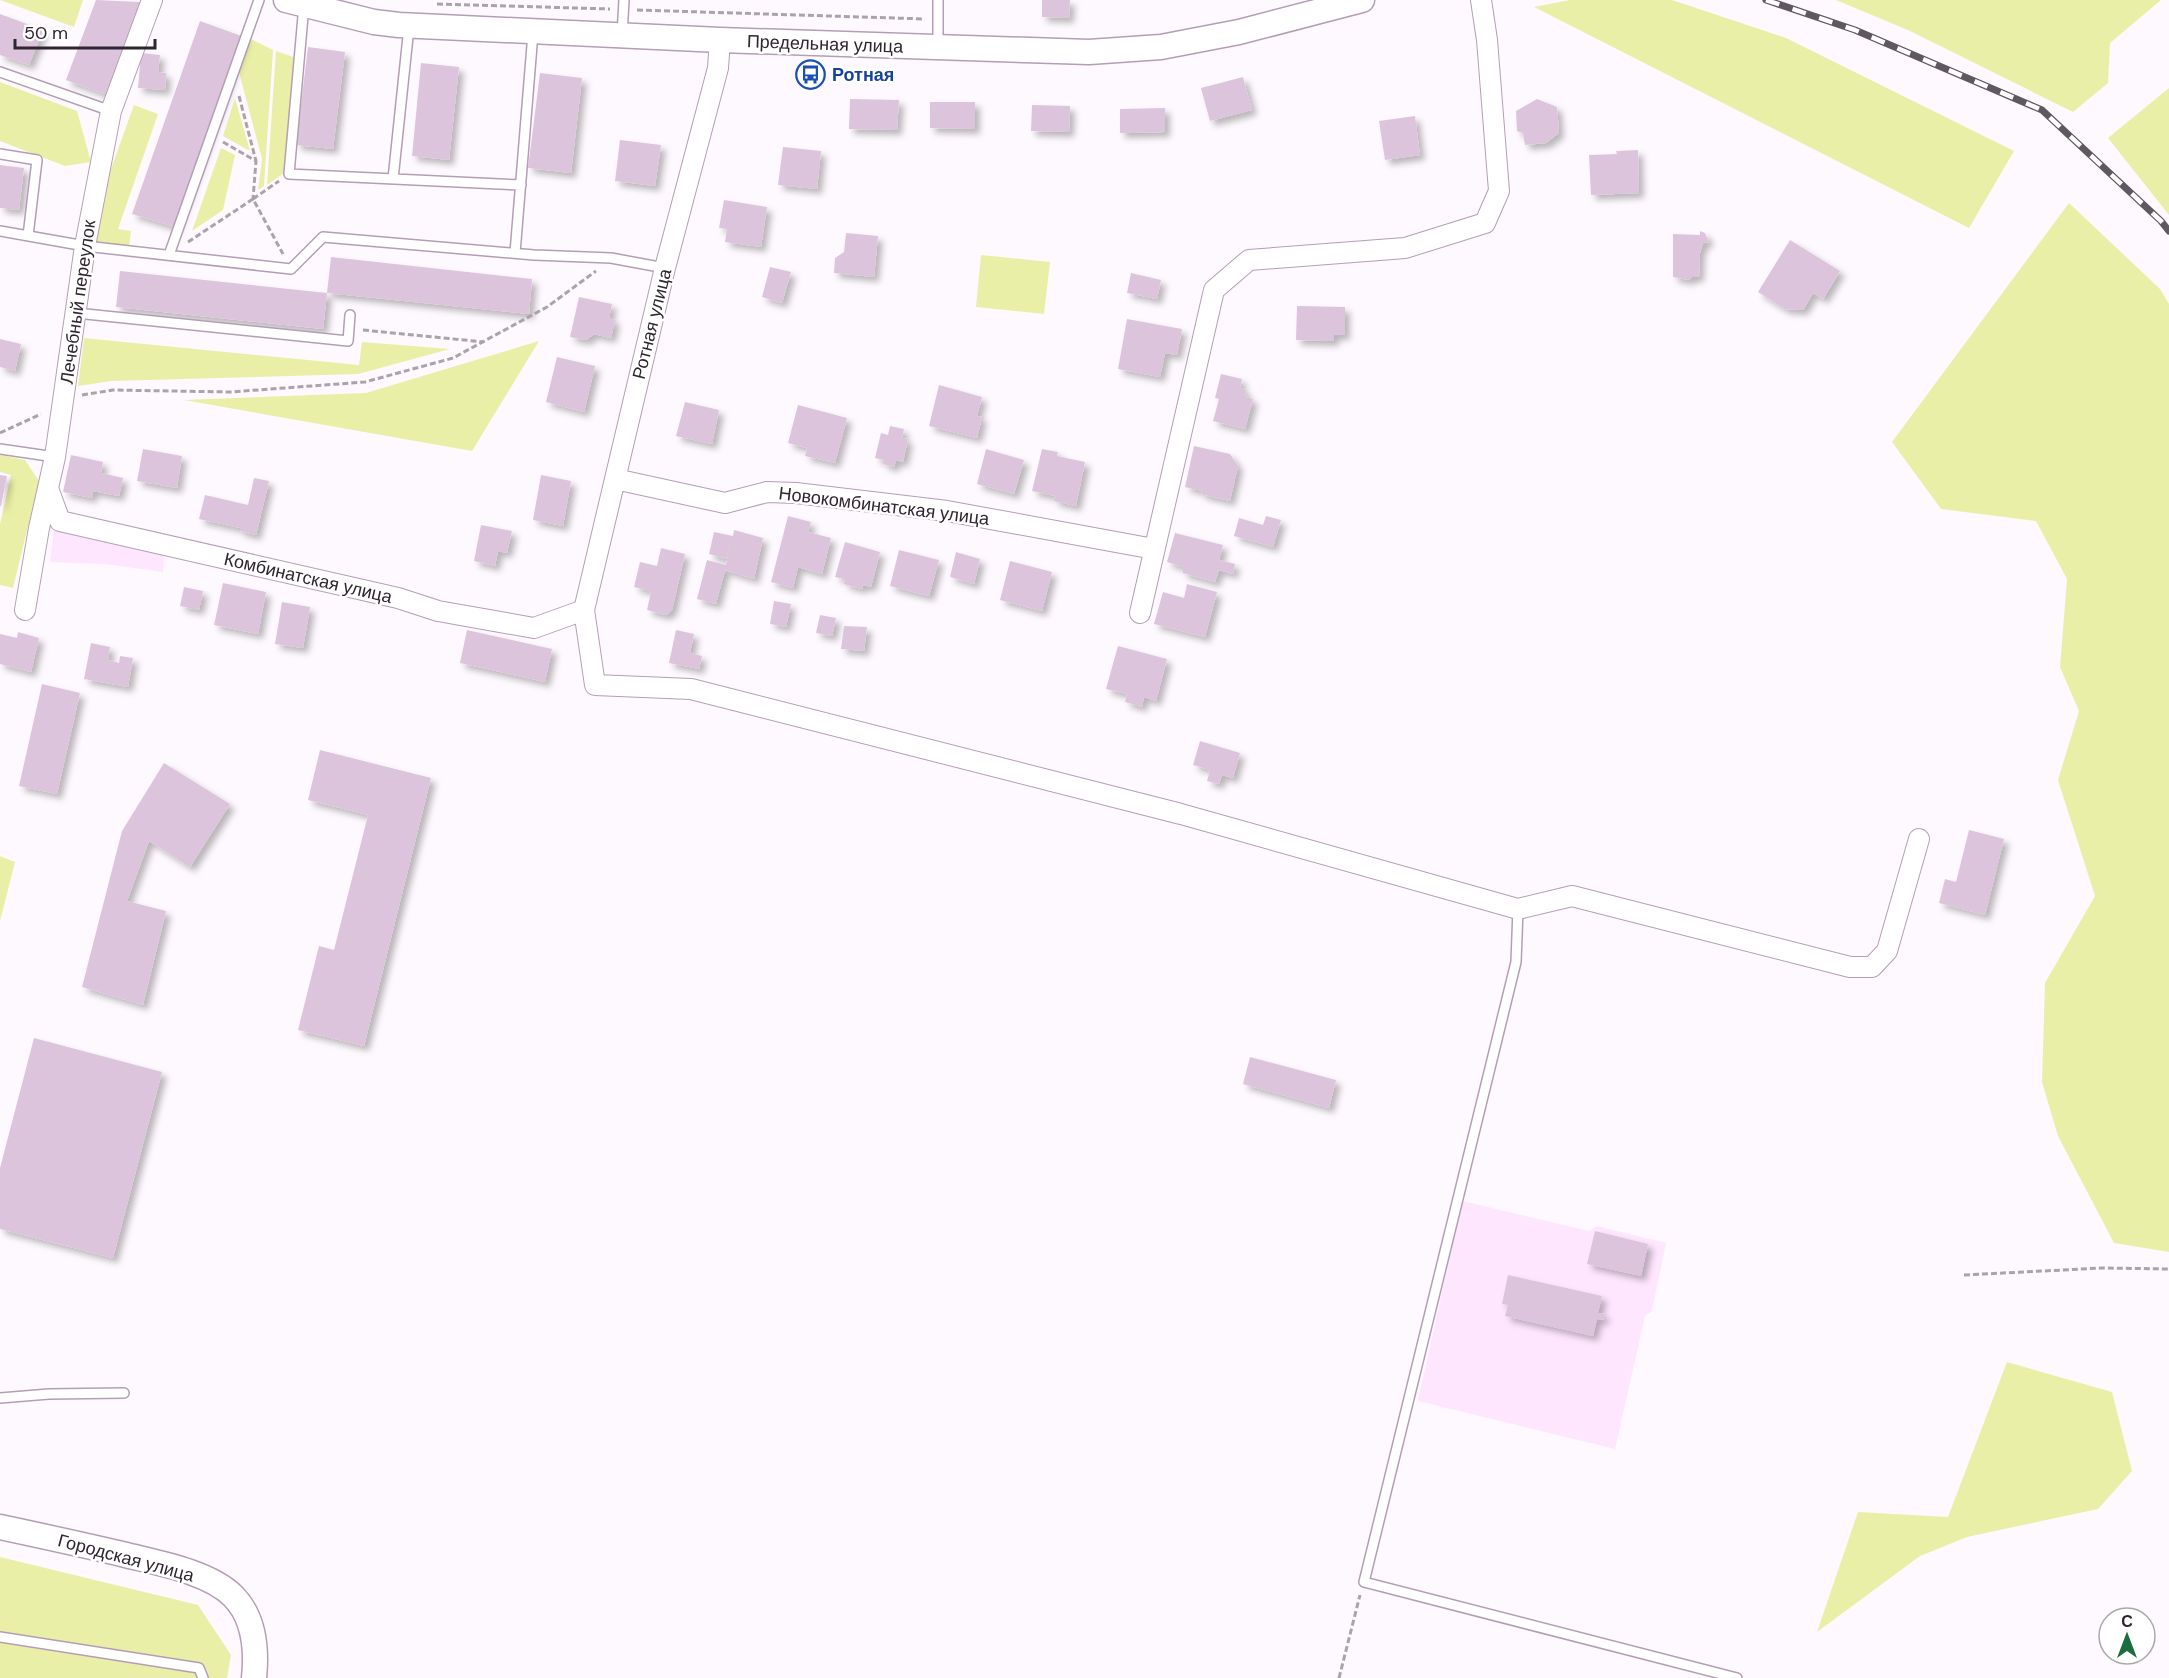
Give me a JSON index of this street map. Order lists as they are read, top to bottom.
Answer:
{
  "streets": {
    "street": [
      "Предельная улица",
      "Лечебный переулок",
      "Ротная улица",
      "Новокомбинатская улица",
      "Комбинатская улица",
      "Городская улица"
    ]
  },
  "crossings": [
    ["Предельная улица", "Ротная улица"],
    ["Лечебный переулок", "Комбинатская улица"],
    ["Ротная улица", "Новокомбинатская улица"],
    ["Ротная улица", "Комбинатская улица"]
  ],
  "places": {
    "bus stop": ["Ротная"]
  },
  "scale_bar": "50 m",
  "north": "top"
}
